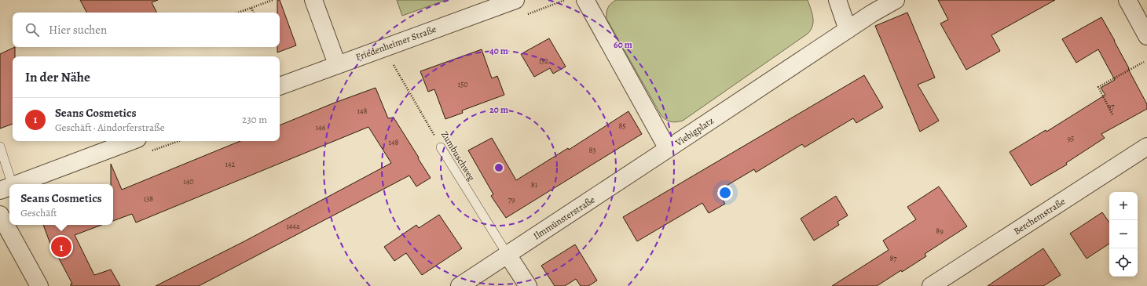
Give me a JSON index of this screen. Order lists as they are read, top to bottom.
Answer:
{
  "streets": {
    "street": [
      "Friedenheimer Straße",
      "Viebigplatz",
      "Berchemstraße",
      "Ilmmünsterstraße"
    ],
    "lane": ["Zumbuschweg"]
  },
  "crossings": [
    ["Viebigplatz", "Ilmmünsterstraße"],
    ["Zumbuschweg", "Ilmmünsterstraße"]
  ],
  "house_numbers": [
    "152",
    "150",
    "97",
    "148",
    "85",
    "146",
    "95",
    "148",
    "83",
    "142",
    "140",
    "81",
    "138",
    "79",
    "144a",
    "89",
    "87"
  ],
  "page": {
    "search": "Hier suchen",
    "heading": "In der Nähe",
    "list": [
      {
        "mark": "1",
        "name": "Seans Cosmetics",
        "note": "Geschäft · Aindorferstraße",
        "value": "230 m"
      }
    ],
    "popup": ["Seans Cosmetics", "Geschäft"],
    "map_buttons": ["+", "−"],
    "pins": "1"
  },
  "rings": ["60 m", "40 m", "20 m"]
}
